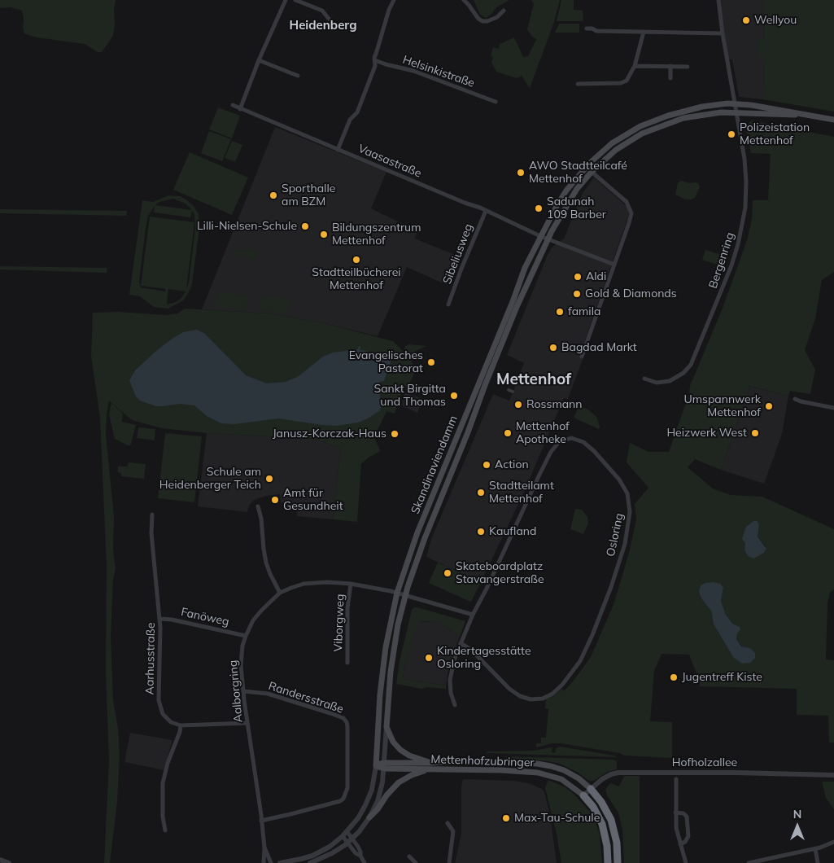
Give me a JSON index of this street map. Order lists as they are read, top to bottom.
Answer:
{
  "streets": {
    "main road": ["Skandinaviendamm", "Mettenhofzubringer"],
    "street": [
      "Helsinkistraße",
      "Vaasastraße",
      "Sibeliusweg",
      "Bergenring",
      "Osloring",
      "Fanöweg",
      "Viborgweg",
      "Aarhusstraße",
      "Aalborgring",
      "Randersstraße",
      "Hofholzallee"
    ]
  },
  "crossings": [
    ["Vaasastraße", "Sibeliusweg"],
    ["Vaasastraße", "Skandinaviendamm"],
    ["Bergenring", "Skandinaviendamm"],
    ["Skandinaviendamm", "Aalborgring"],
    ["Skandinaviendamm", "Mettenhofzubringer"],
    ["Osloring", "Aalborgring"],
    ["Fanöweg", "Aarhusstraße"],
    ["Fanöweg", "Aalborgring"],
    ["Viborgweg", "Aalborgring"],
    ["Aalborgring", "Randersstraße"],
    ["Mettenhofzubringer", "Hofholzallee"]
  ],
  "districts": ["Heidenberg", "Mettenhof"],
  "places": [
    "Wellyou",
    "Polizeistation Mettenhof",
    "AWO Stadtteilcafé Mettenhof",
    "Sporthalle am BZM",
    "Sadunah 109 Barber",
    "Lilli-Nielsen-Schule",
    "Bildungszentrum Mettenhof",
    "Stadtteilbücherei Mettenhof",
    "Aldi",
    "Gold & Diamonds",
    "famila",
    "Bagdad Markt",
    "Evangelisches Pastorat",
    "Sankt Birgitta und Thomas",
    "Rossmann",
    "Umspannwerk Mettenhof",
    "Mettenhof Apotheke",
    "Heizwerk West",
    "Janusz-Korczak-Haus",
    "Action",
    "Schule am Heidenberger Teich",
    "Stadtteilamt Mettenhof",
    "Amt für Gesundheit",
    "Kaufland",
    "Skateboardplatz Stavangerstraße",
    "Kindertagesstätte Osloring",
    "Jugentreff Kiste",
    "Max-Tau-Schule"
  ],
  "north": "top"
}
